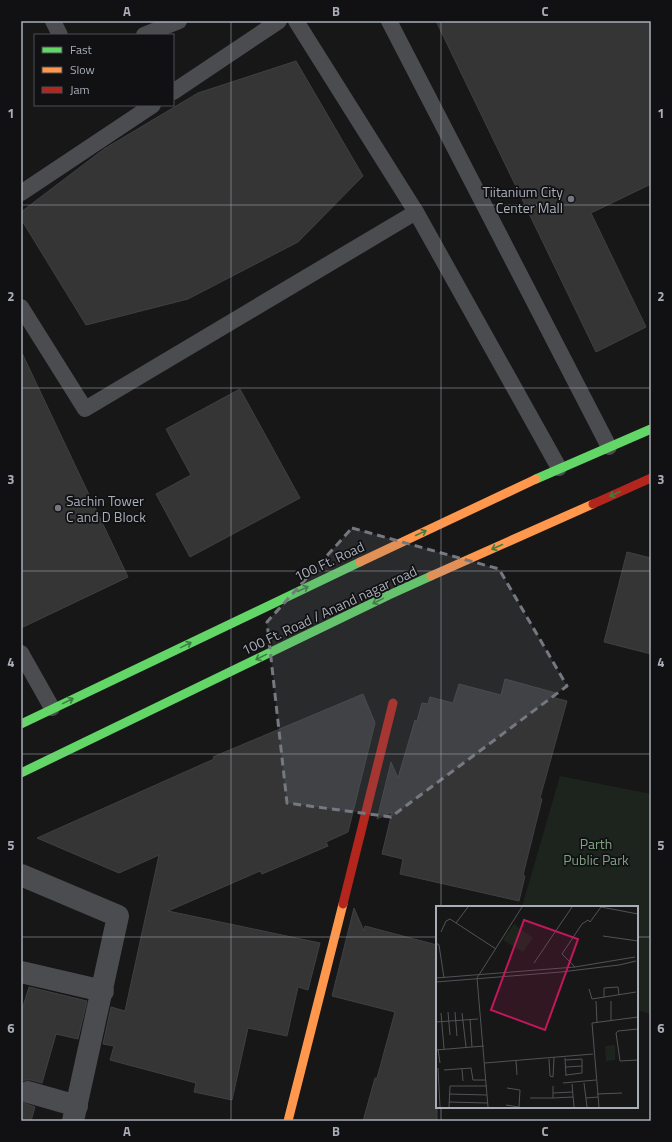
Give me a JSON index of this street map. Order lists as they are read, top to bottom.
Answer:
{
  "streets": {
    "main road": ["100 Ft. Road", "100 Ft. Road / Anand nagar road"]
  },
  "one_way": ["100 Ft. Road", "100 Ft. Road / Anand nagar road"],
  "parks": ["Parth Public Park"],
  "places": ["Tiitanium City Center Mall", "Sachin Tower C and D Block"],
  "legend": ["Fast", "Slow", "Jam"],
  "grid": {
    "columns": ["A", "B", "C"],
    "rows": [
      "1",
      "2",
      "3",
      "4",
      "5",
      "6"
    ]
  }
}
